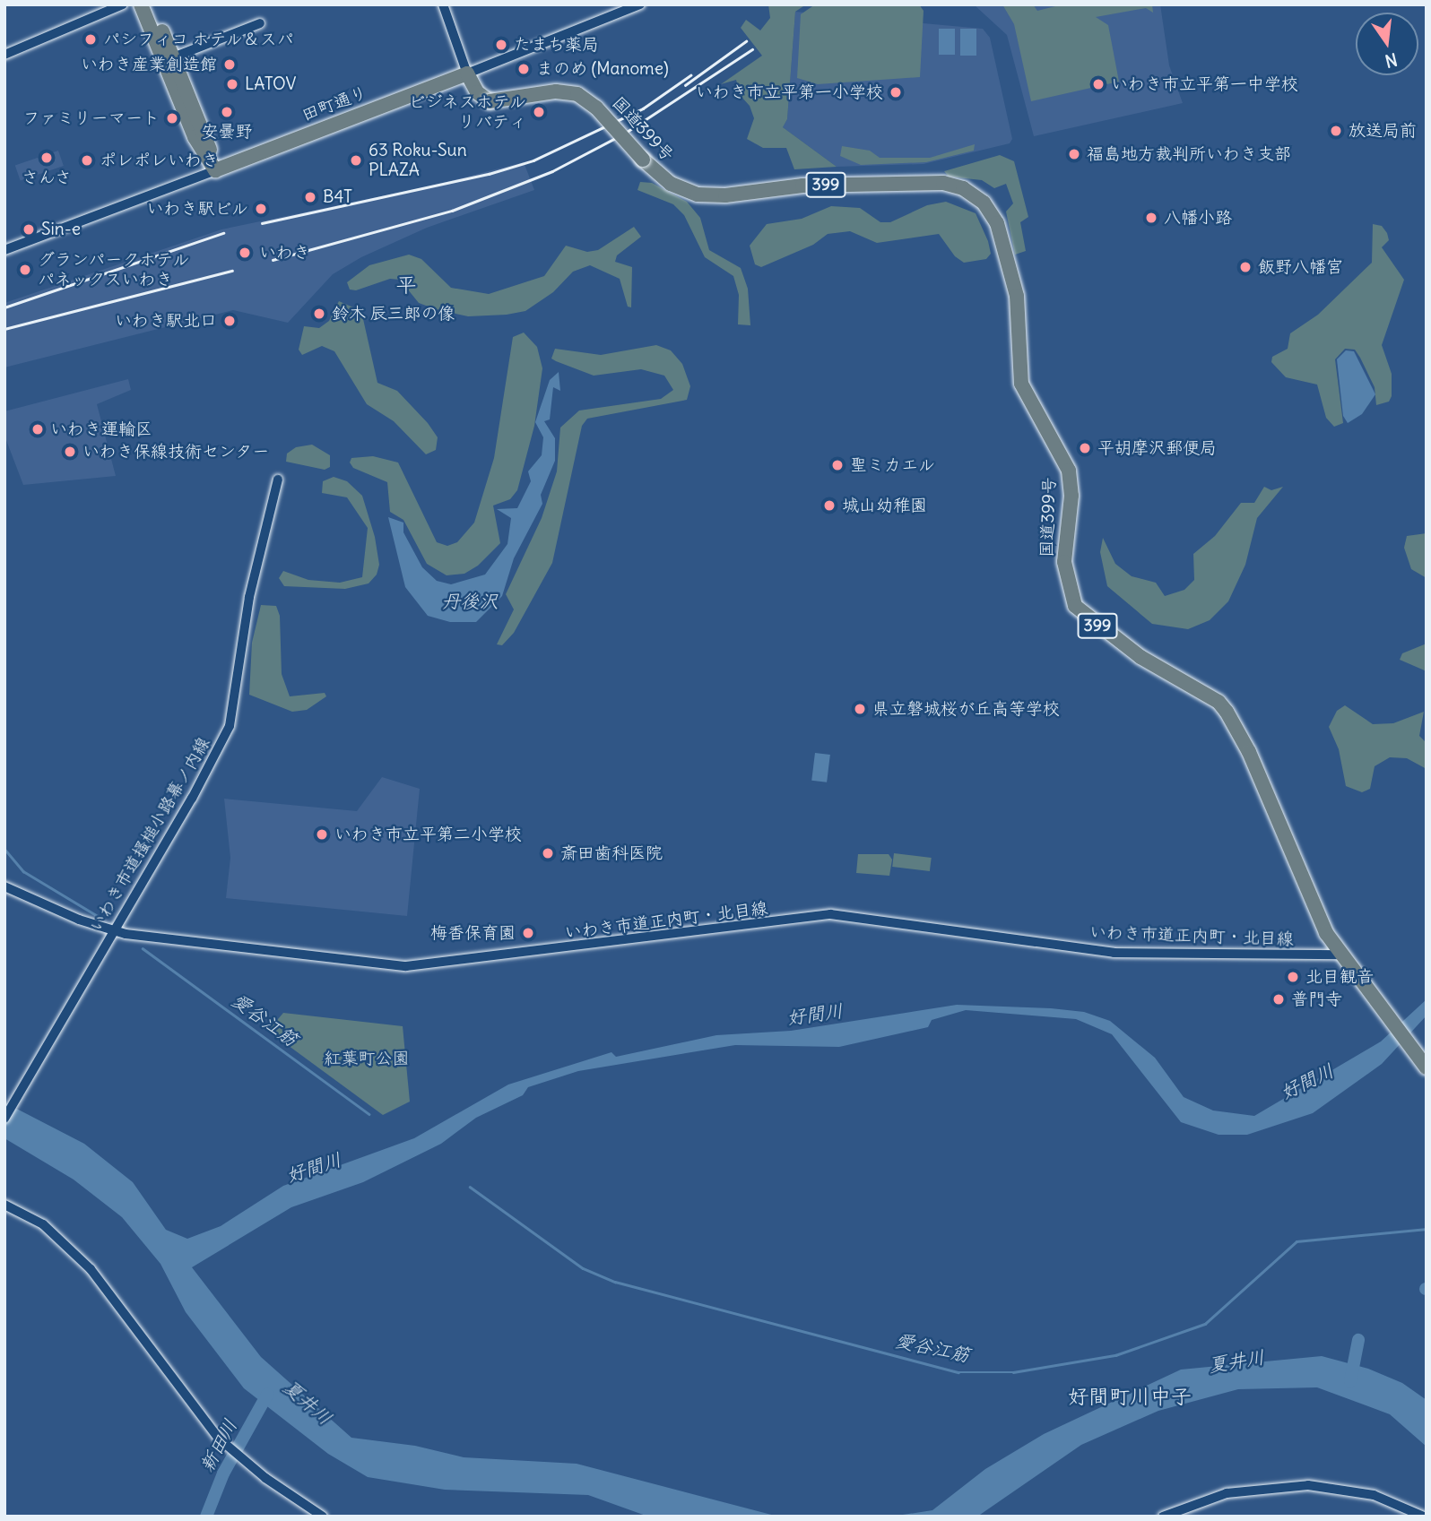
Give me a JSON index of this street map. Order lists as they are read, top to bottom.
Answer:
{
  "streets": {
    "highway": ["田町通り", "国道399号", "399"],
    "street": ["いわき市道搔槌小路幕ノ内線", "いわき市道正内町・北目線"]
  },
  "crossings": [
    ["田町通り", "国道399号"],
    ["国道399号", "いわき市道正内町・北目線"],
    ["いわき市道搔槌小路幕ノ内線", "いわき市道正内町・北目線"]
  ],
  "districts": ["平", "好間町川中子"],
  "water": [
    "丹後沢",
    "好間川",
    "愛谷江筋",
    "夏井川",
    "新田川"
  ],
  "parks": ["紅葉町公園"],
  "places": [
    "パシフィコ ホテル＆スパ",
    "たまち薬局",
    "いわき産業創造館",
    "まのめ (Manome)",
    "LATOV",
    "いわき市立平第一中学校",
    "いわき市立平第一小学校",
    "安曇野",
    "ビジネスホテル リバティ",
    "ファミリーマート",
    "放送局前",
    "福島地方裁判所いわき支部",
    "さんさ",
    "ポレポレいわき",
    "63 Roku-Sun PLAZA",
    "B4T",
    "いわき駅ビル",
    "八幡小路",
    "Sin-e",
    "いわき",
    "飯野八幡宮",
    "グランパークホテル パネックスいわき",
    "鈴木 辰三郎の像",
    "いわき駅北口",
    "いわき運輸区",
    "平胡摩沢郵便局",
    "いわき保線技術センター",
    "聖ミカエル",
    "城山幼稚園",
    "県立磐城桜が丘高等学校",
    "いわき市立平第二小学校",
    "斎田歯科医院",
    "梅香保育園",
    "北目観音",
    "普門寺"
  ],
  "north": "bottom"
}
